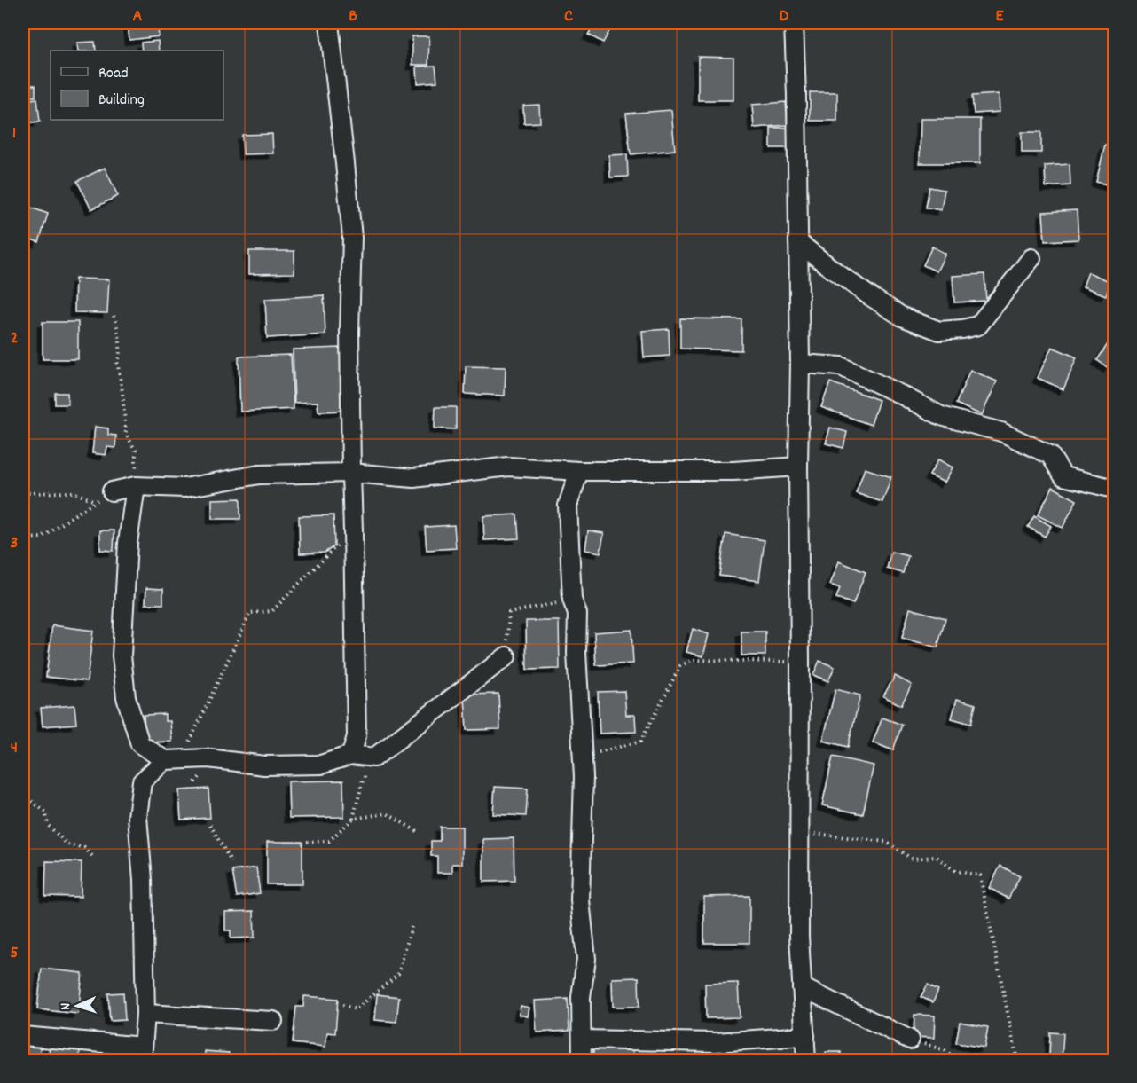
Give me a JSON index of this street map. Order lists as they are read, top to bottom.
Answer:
{
  "legend": ["Road", "Building"],
  "north": "left",
  "grid": {
    "columns": [
      "A",
      "B",
      "C",
      "D",
      "E"
    ],
    "rows": [
      "1",
      "2",
      "3",
      "4",
      "5"
    ]
  }
}
